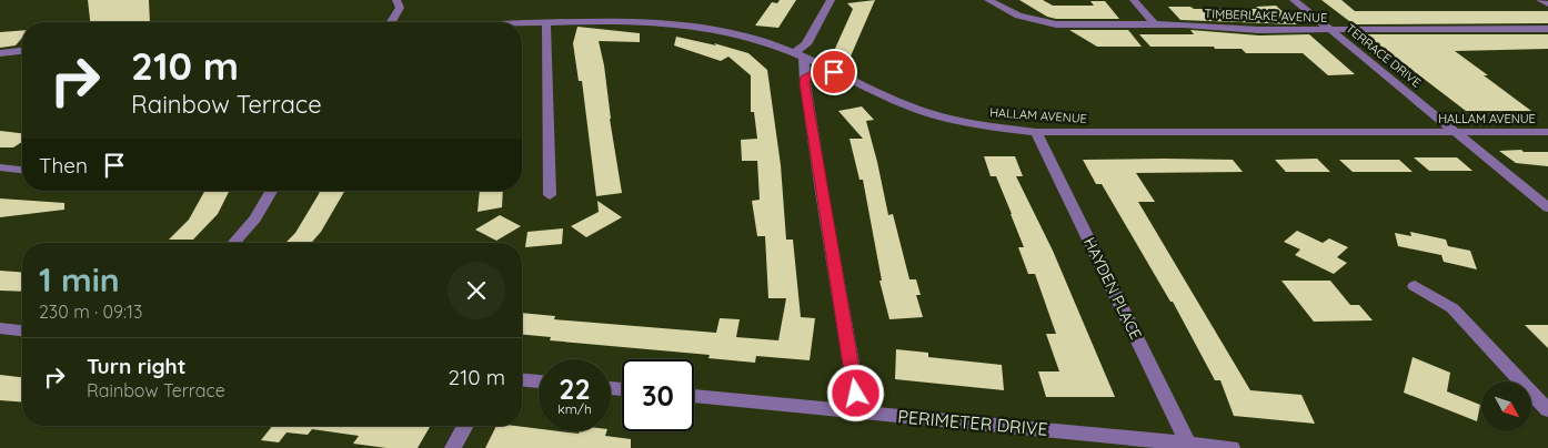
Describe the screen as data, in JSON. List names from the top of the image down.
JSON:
{
  "streets": {
    "street": [
      "TIMBERLAKE AVENUE",
      "TERRACE DRIVE",
      "HALLAM AVENUE",
      "HAYDEN PLACE",
      "PERIMETER DRIVE"
    ]
  },
  "crossings": [
    ["TIMBERLAKE AVENUE", "TERRACE DRIVE"],
    ["TERRACE DRIVE", "HALLAM AVENUE"],
    ["HALLAM AVENUE", "HAYDEN PLACE"],
    ["HAYDEN PLACE", "PERIMETER DRIVE"]
  ],
  "north": "bottom right",
  "page": {
    "turn": ["210 m", "Rainbow Terrace"],
    "then": "Then",
    "heading": ["1 min", "230 m · 09:13"],
    "list": [
      {
        "name": "Turn right",
        "note": "Rainbow Terrace",
        "value": "210 m"
      }
    ],
    "speed": "22 km/h",
    "limit": "30"
  }
}
